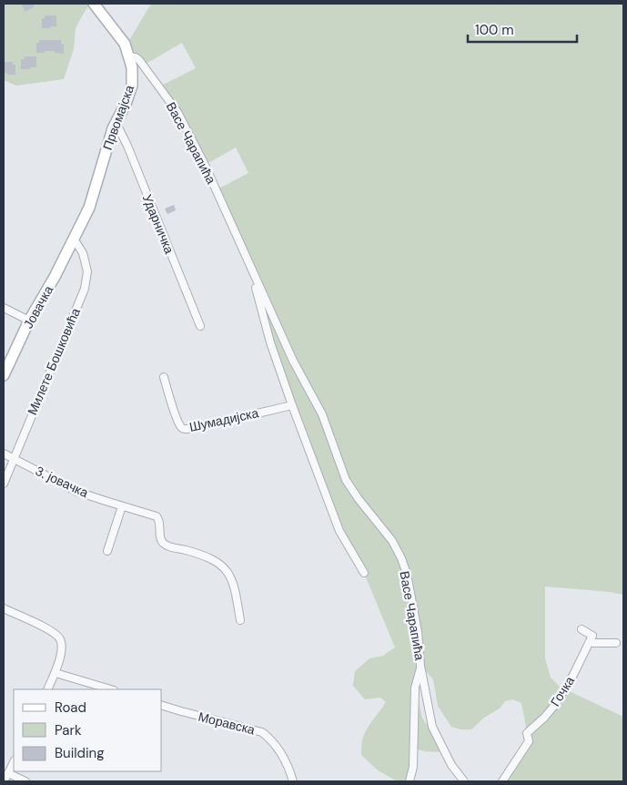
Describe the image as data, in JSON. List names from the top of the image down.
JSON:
{
  "streets": {
    "main road": ["Првомајска", "Јовачка"],
    "street": [
      "Васе Чарапића",
      "Ударничка",
      "Милете Бошковића",
      "Шумадијска",
      "3. јовачка",
      "Гочка",
      "Моравска"
    ]
  },
  "crossings": [
    ["Првомајска", "Васе Чарапића"],
    ["Првомајска", "Ударничка"],
    ["Првомајска", "Јовачка"],
    ["Првомајска", "Милете Бошковића"],
    ["Јовачка", "Милете Бошковића"],
    ["Милете Бошковића", "3. јовачка"]
  ],
  "legend": ["Road", "Park", "Building"],
  "scale_bar": "100 m"
}
